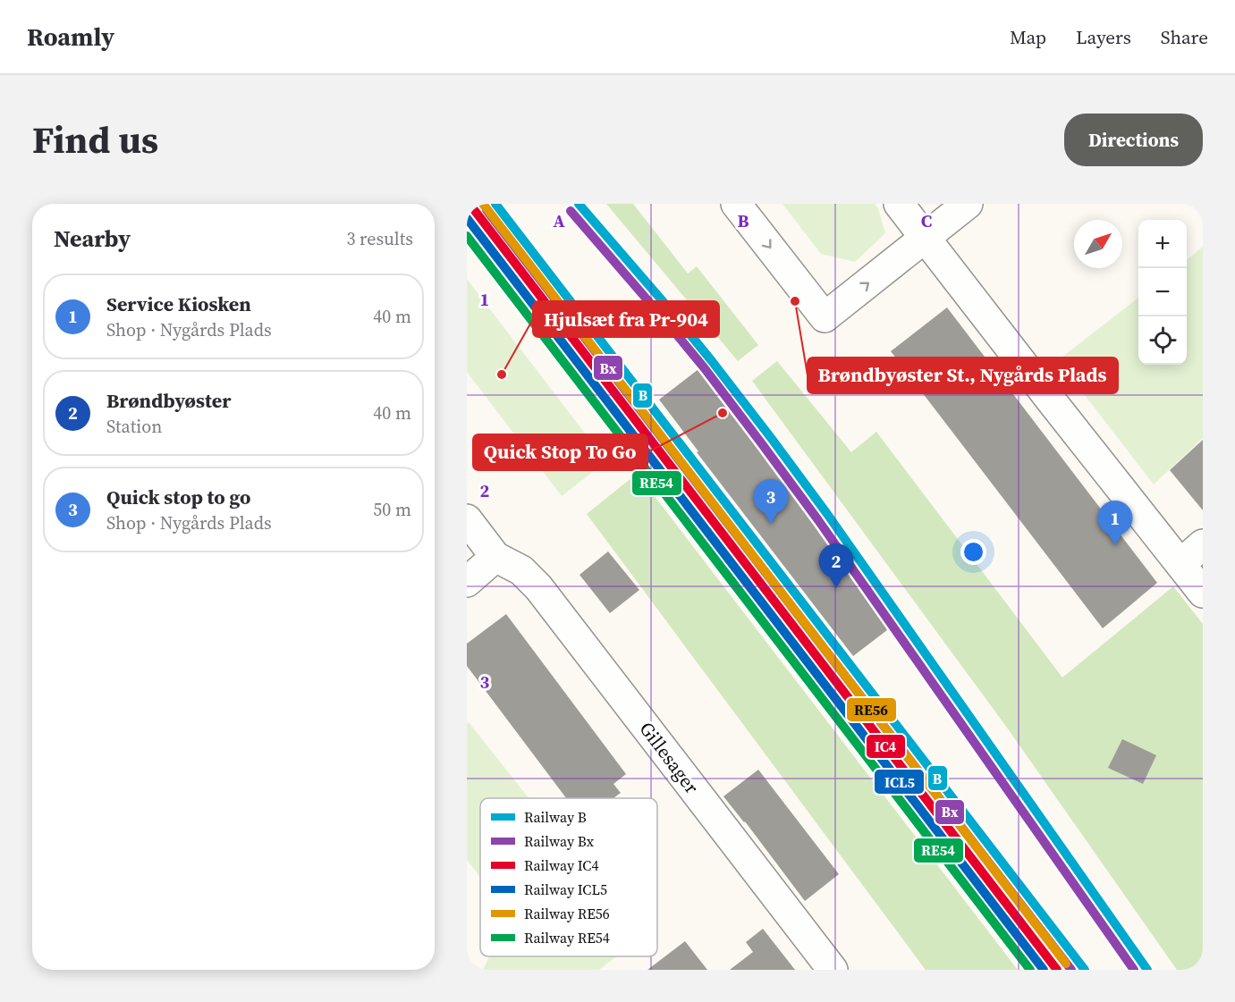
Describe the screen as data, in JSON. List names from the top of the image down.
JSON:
{
  "streets": {
    "street": ["Gillesager"]
  },
  "places": ["Brøndbyøster St., Nygårds Plads", "Hjulsæt fra Pr-904", "Quick Stop To Go"],
  "lines": [
    "rail line B",
    "rail line IC4",
    "rail line RE56",
    "rail line Bx",
    "rail line ICL5",
    "rail line RE54"
  ],
  "legend": [
    "Railway B",
    "Railway Bx",
    "Railway IC4",
    "Railway ICL5",
    "Railway RE56",
    "Railway RE54"
  ],
  "north": "top right",
  "page": {
    "header": "Roamly",
    "nav": ["Map", "Layers", "Share"],
    "title": "Find us",
    "buttons": "Directions",
    "heading": ["Nearby", "3 results"],
    "map_buttons": ["+", "−"],
    "list": [
      {
        "mark": "1",
        "name": "Service Kiosken",
        "note": "Shop · Nygårds Plads",
        "value": "40 m"
      },
      {
        "mark": "2",
        "name": "Brøndbyøster",
        "note": "Station",
        "value": "40 m"
      },
      {
        "mark": "3",
        "name": "Quick stop to go",
        "note": "Shop · Nygårds Plads",
        "value": "50 m"
      }
    ],
    "pins": ["3", "1", "2"]
  },
  "grid": {
    "columns": ["A", "B", "C"],
    "rows": ["1", "2", "3"]
  }
}
